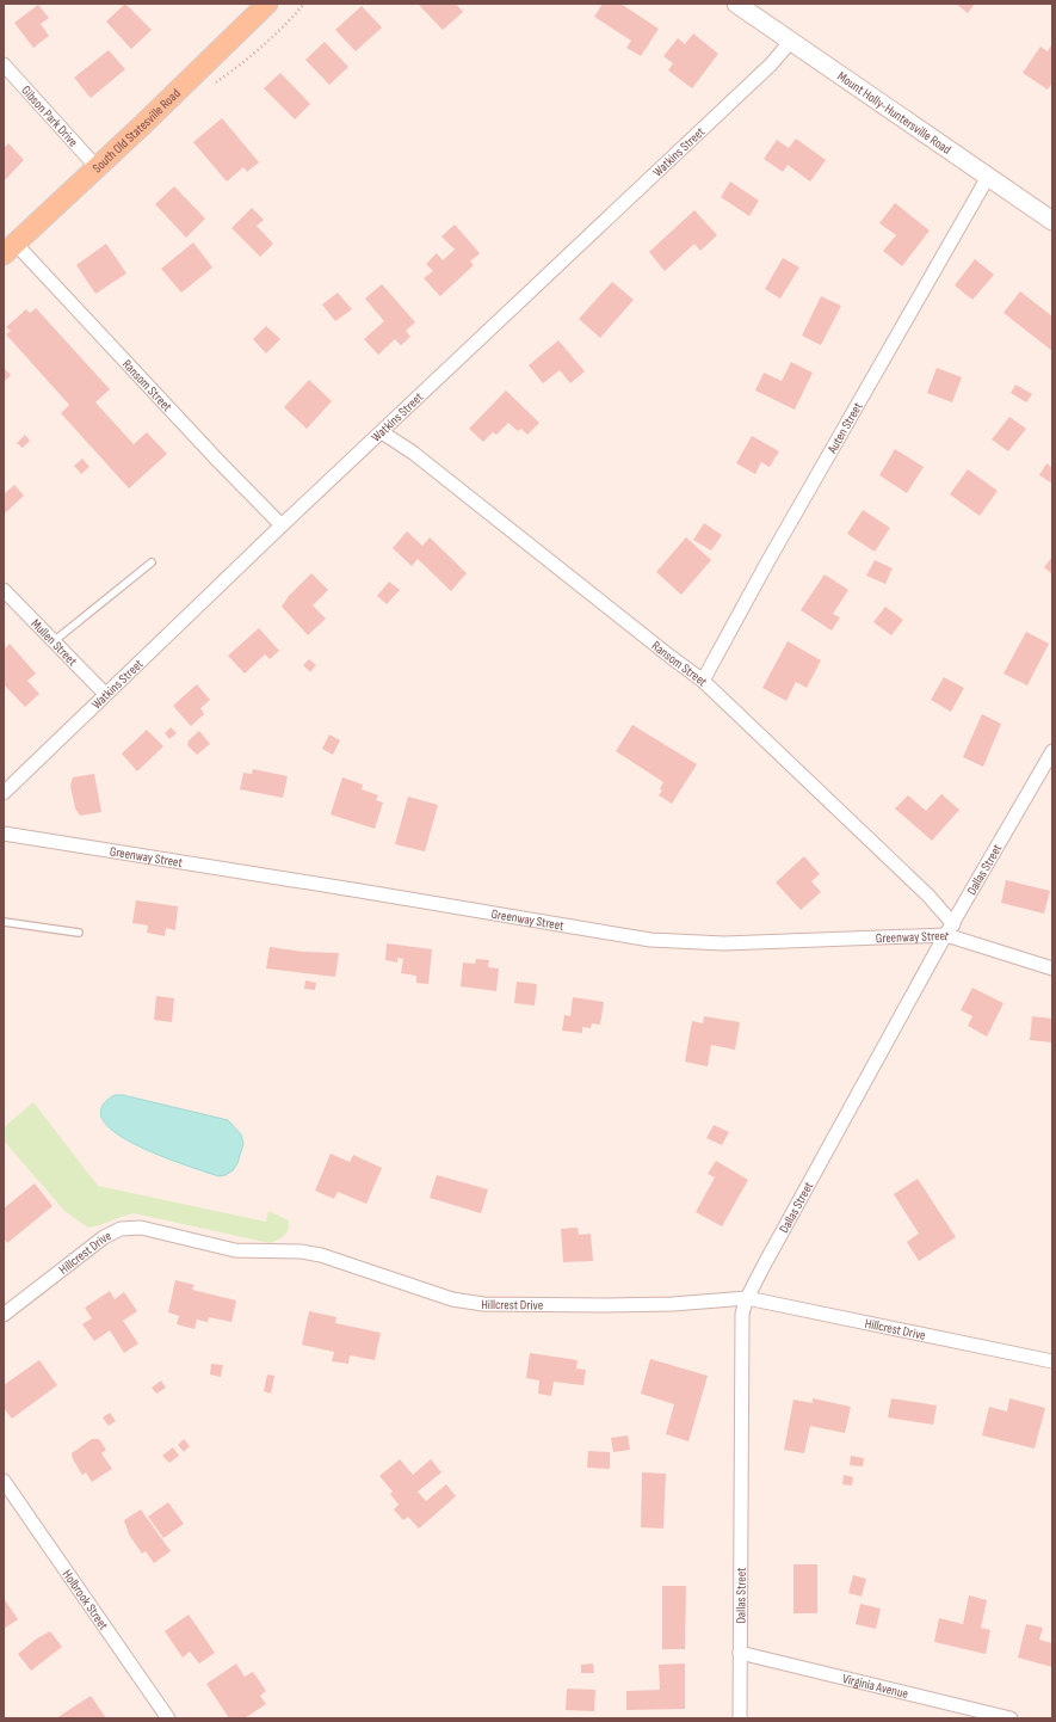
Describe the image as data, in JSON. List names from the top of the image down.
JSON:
{
  "streets": {
    "main road": ["Mount Holly-Huntersville Road", "South Old Statesville Road"],
    "street": [
      "Gibson Park Drive",
      "Watkins Street",
      "Ransom Street",
      "Auten Street",
      "Mullen Street",
      "Greenway Street",
      "Dallas Street",
      "Hillcrest Drive",
      "Holbrook Street",
      "Virginia Avenue"
    ]
  },
  "crossings": [
    ["Mount Holly-Huntersville Road", "Watkins Street"],
    ["Mount Holly-Huntersville Road", "Auten Street"],
    ["Gibson Park Drive", "South Old Statesville Road"],
    ["South Old Statesville Road", "Ransom Street"],
    ["Watkins Street", "Ransom Street"],
    ["Watkins Street", "Mullen Street"],
    ["Ransom Street", "Auten Street"],
    ["Ransom Street", "Greenway Street"],
    ["Ransom Street", "Dallas Street"],
    ["Greenway Street", "Dallas Street"],
    ["Dallas Street", "Hillcrest Drive"],
    ["Dallas Street", "Virginia Avenue"]
  ]
}
